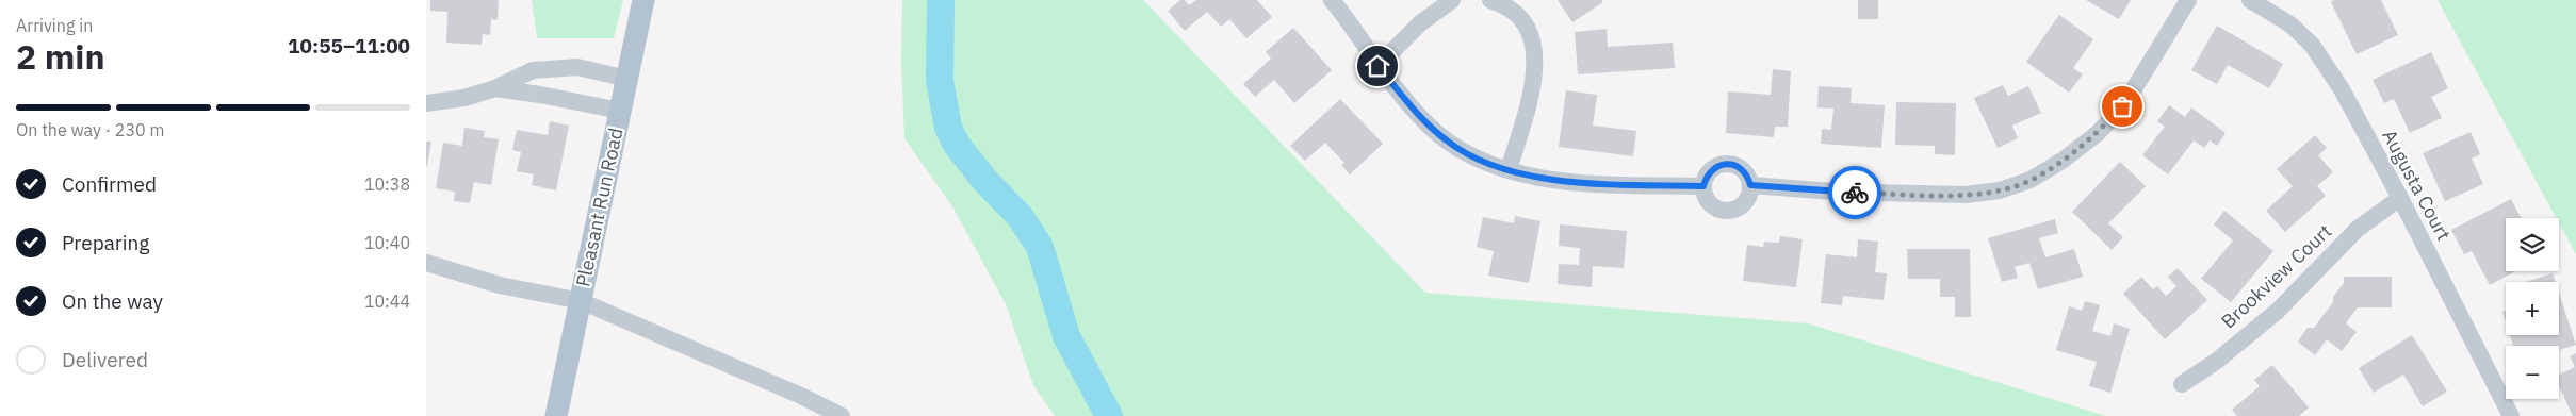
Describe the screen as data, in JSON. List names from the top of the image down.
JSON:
{
  "streets": {
    "main road": ["Pleasant Run Road"],
    "street": ["Augusta Court", "Brookview Court"]
  },
  "crossings": [
    ["Augusta Court", "Brookview Court"]
  ],
  "page": {
    "heading": ["2 min", "Arriving in", "10:55–11:00"],
    "bar": "On the way · 230 m",
    "list": [
      ["Confirmed", "10:38"],
      ["Preparing", "10:40"],
      ["On the way", "10:44"],
      "Delivered"
    ],
    "map_buttons": ["+", "−"]
  }
}
